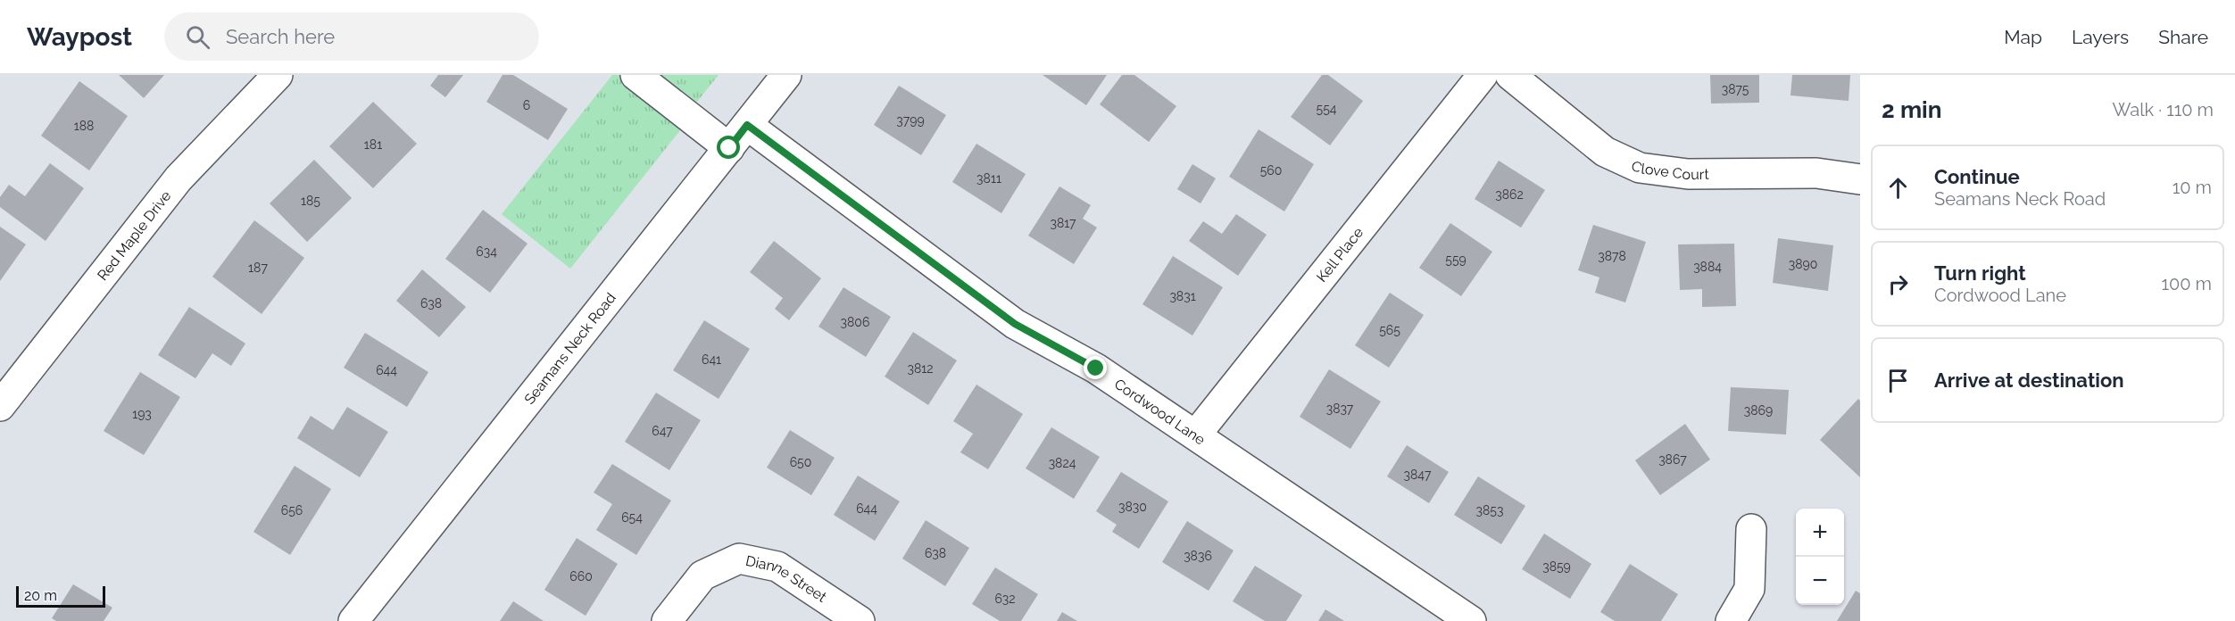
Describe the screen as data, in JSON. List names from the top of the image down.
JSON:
{
  "streets": {
    "street": [
      "Clove Court",
      "Red Maple Drive",
      "Kell Place",
      "Seamans Neck Road",
      "Cordwood Lane",
      "Dianne Street"
    ]
  },
  "crossings": [
    ["Kell Place", "Cordwood Lane"],
    ["Seamans Neck Road", "Cordwood Lane"]
  ],
  "house_numbers": [
    "3875",
    "6",
    "554",
    "3799",
    "188",
    "181",
    "560",
    "3811",
    "3862",
    "185",
    "3817",
    "634",
    "3878",
    "559",
    "3890",
    "3884",
    "187",
    "3831",
    "638",
    "3806",
    "565",
    "641",
    "3812",
    "644",
    "3837",
    "3869",
    "193",
    "647",
    "3867",
    "650",
    "3824",
    "3847",
    "3830",
    "644",
    "656",
    "3853",
    "654",
    "638",
    "3836",
    "3859",
    "660",
    "632"
  ],
  "scale_bar": "20 m",
  "page": {
    "header": "Waypost",
    "search": "Search here",
    "nav": ["Map", "Layers", "Share"],
    "heading": ["2 min", "Walk · 110 m"],
    "list": [
      ["Continue", "Seamans Neck Road", "10 m"],
      ["Turn right", "Cordwood Lane", "100 m"],
      "Arrive at destination"
    ],
    "map_buttons": ["+", "−"],
    "scale": "20 m"
  }
}
